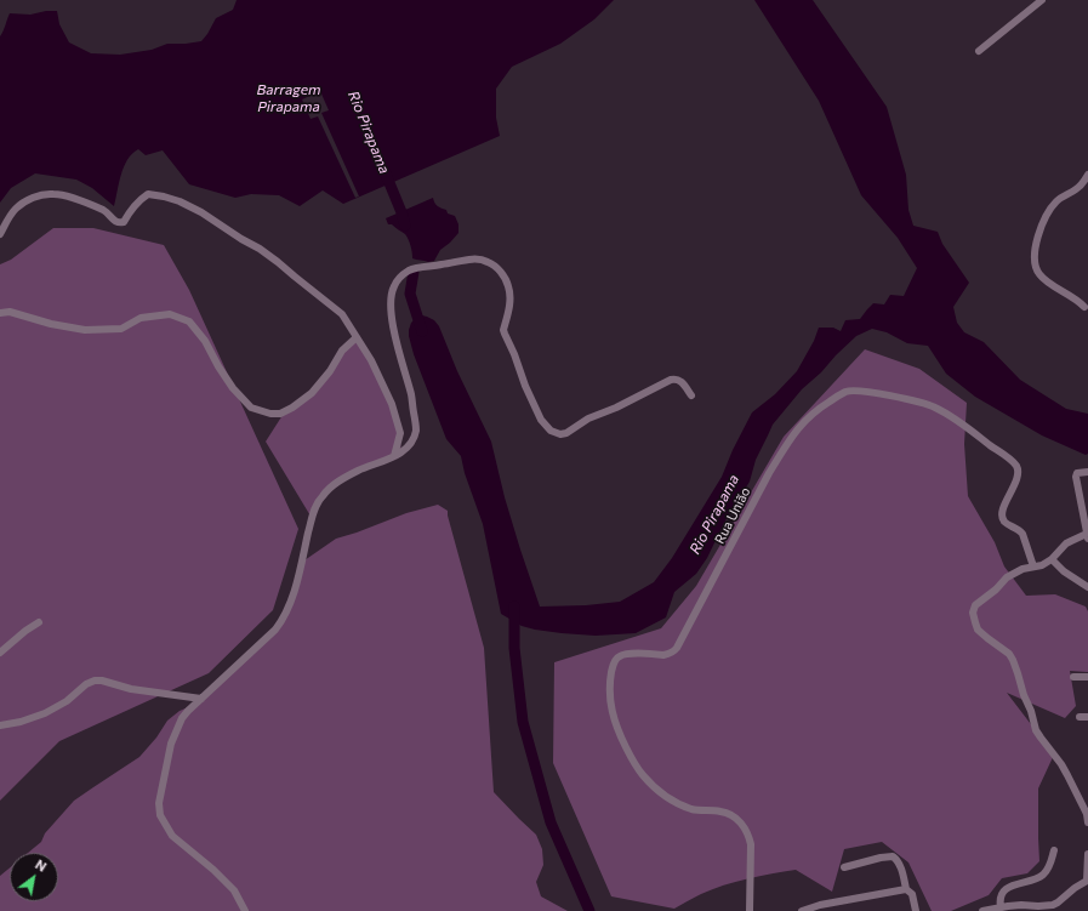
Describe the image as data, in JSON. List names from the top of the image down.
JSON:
{
  "streets": {
    "street": ["Rua União"]
  },
  "water": ["Barragem Pirapama", "Rio Pirapama"],
  "north": "top right"
}
